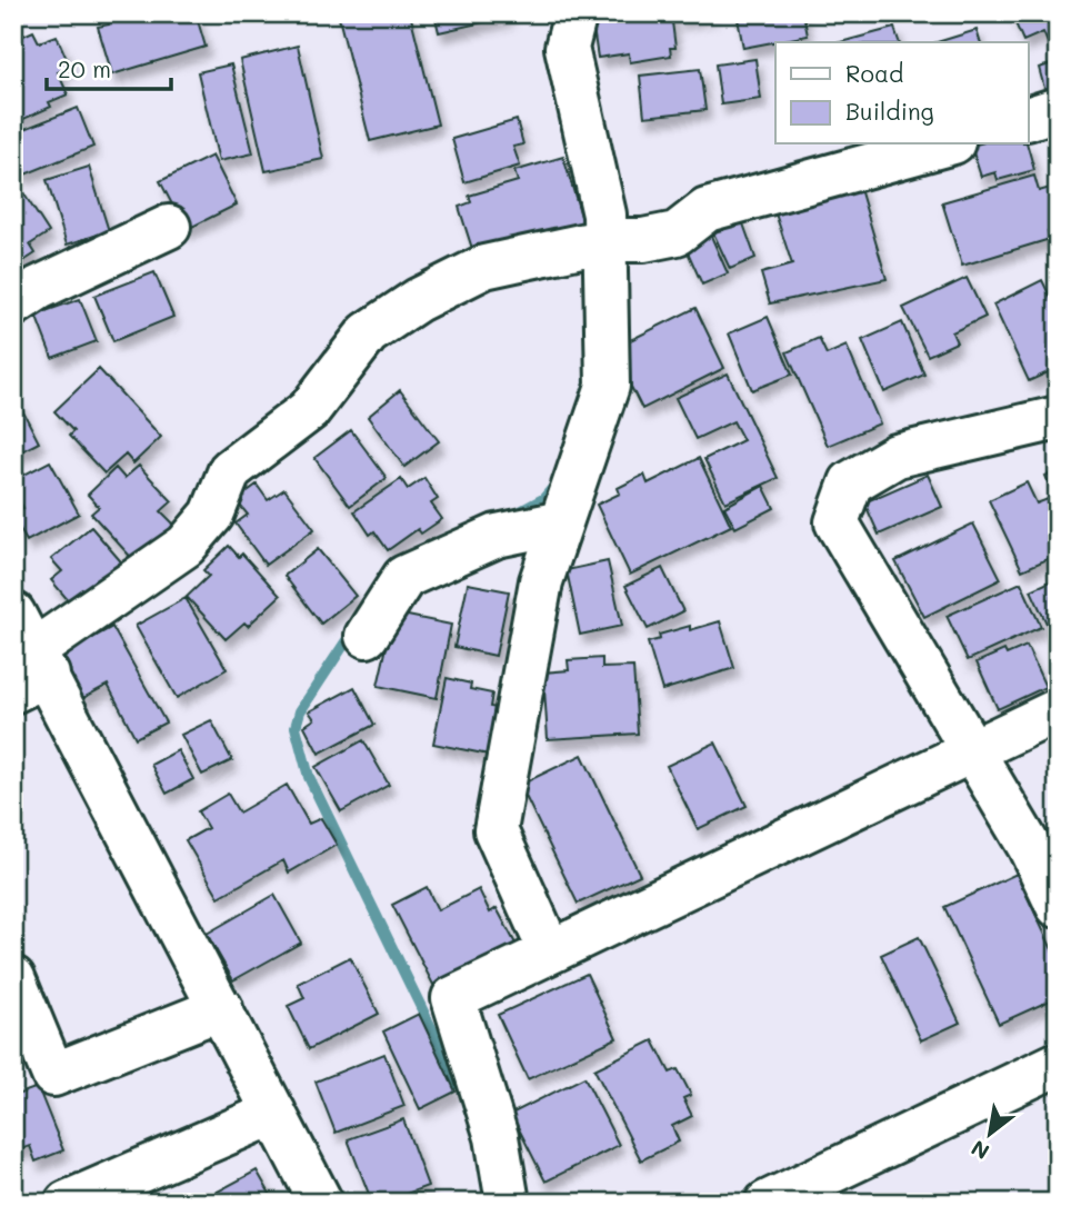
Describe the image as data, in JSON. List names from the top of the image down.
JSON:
{
  "legend": ["Road", "Building"],
  "scale_bar": "20 m",
  "north": "bottom left"
}
